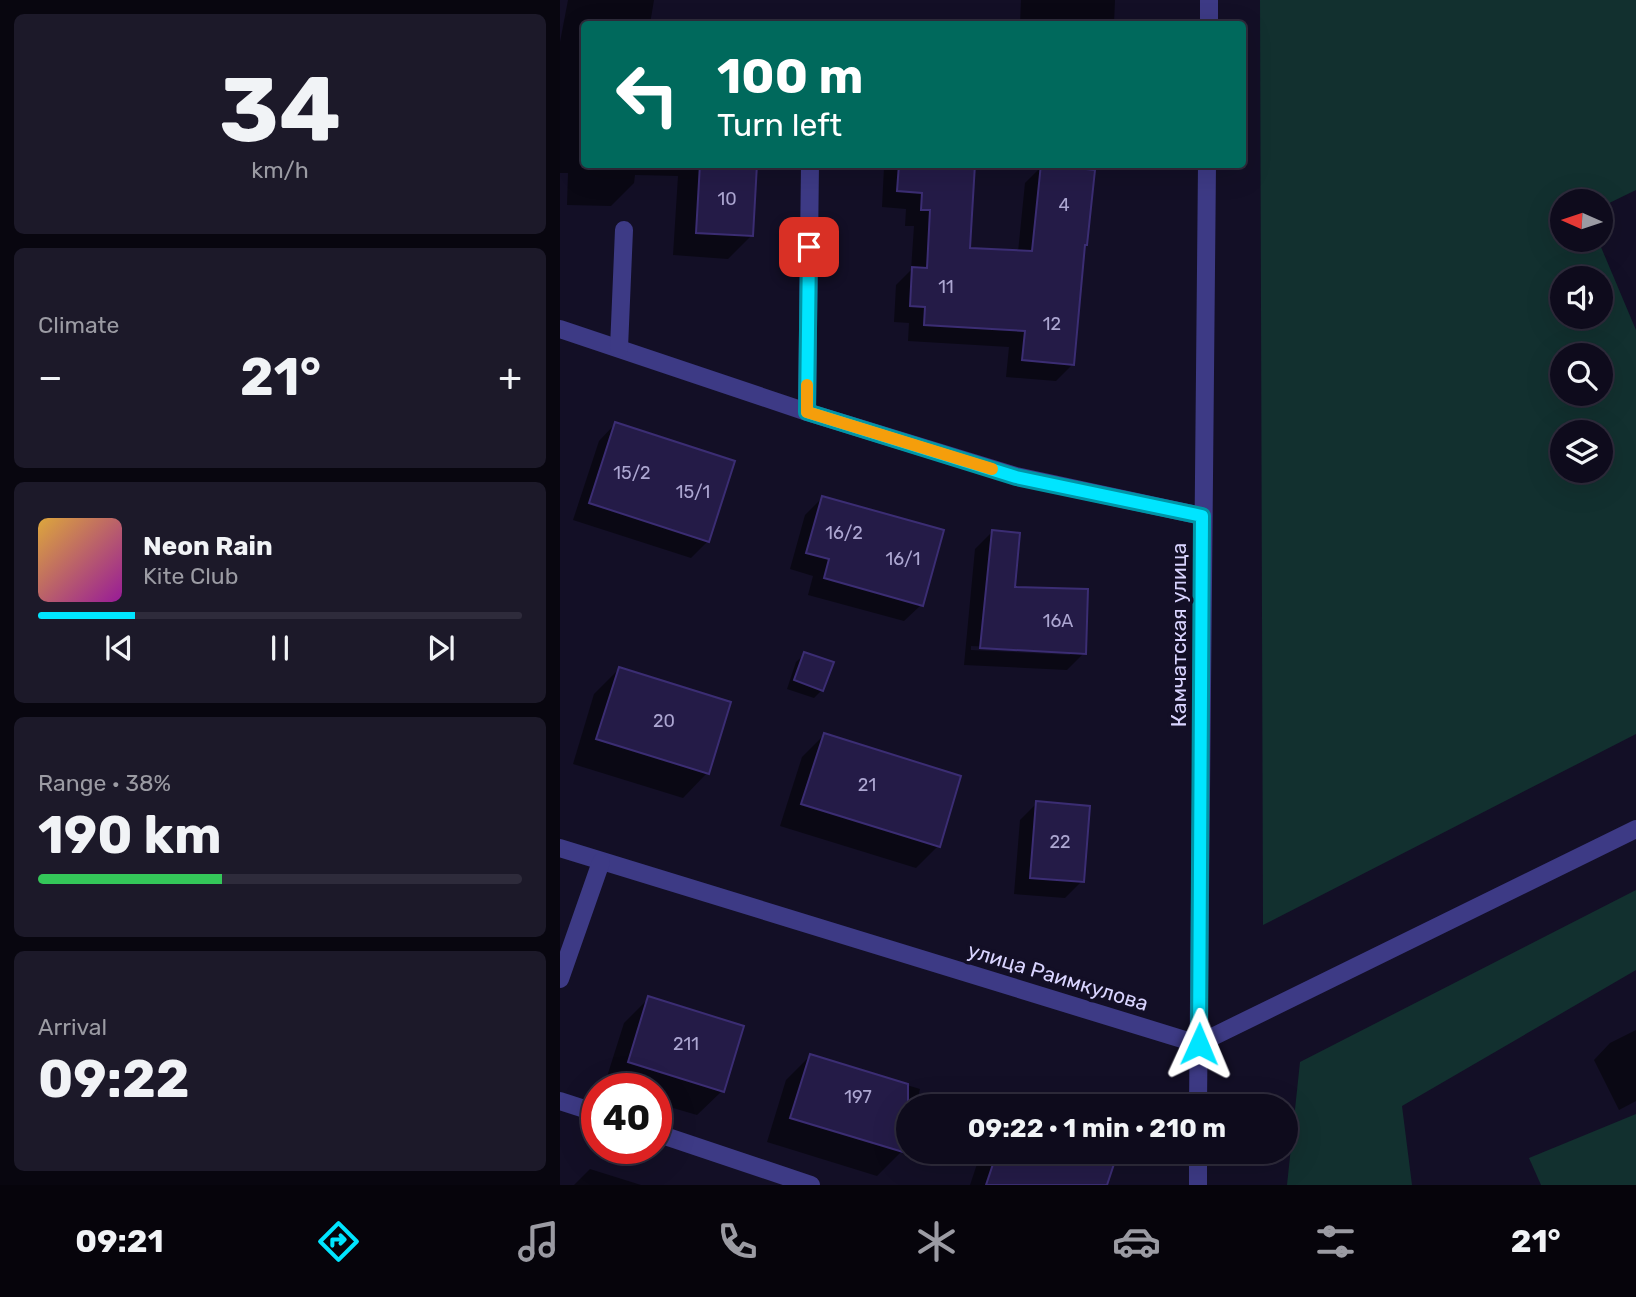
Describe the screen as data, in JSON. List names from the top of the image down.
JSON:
{
  "streets": {
    "street": ["Камчатская улица", "улица Раимкулова"]
  },
  "crossings": [
    ["Камчатская улица", "улица Раимкулова"]
  ],
  "house_numbers": [
    "10",
    "4",
    "11",
    "12",
    "15/2",
    "15/1",
    "16/2",
    "16/1",
    "16А",
    "20",
    "21",
    "22",
    "211",
    "197"
  ],
  "north": "left",
  "page": {
    "tile": [
      ["34", "km/h"],
      "Climate",
      ["Range · 38%", "190 km"],
      ["Arrival", "09:22"]
    ],
    "turn": ["100 m", "Turn left"],
    "heat": ["−", "21°", "+"],
    "song": ["Neon Rain", "Kite Club"],
    "limit": "40",
    "trip": "09:22 · 1 min · 210 m",
    "tabs": ["09:21", "21°"]
  }
}
